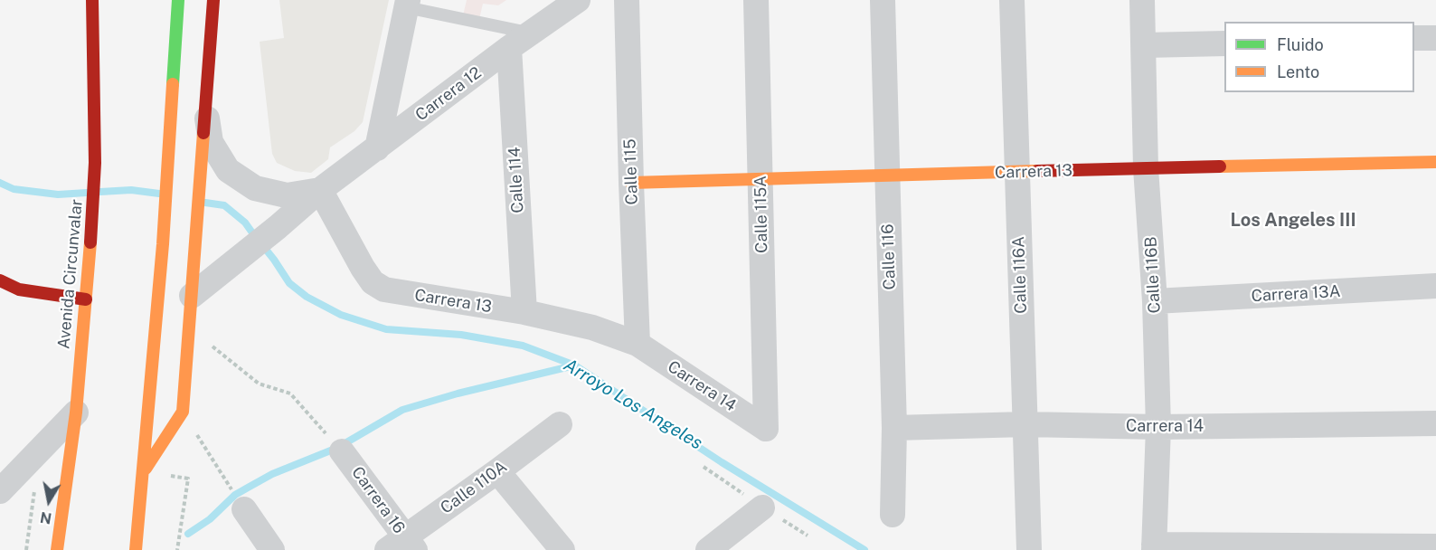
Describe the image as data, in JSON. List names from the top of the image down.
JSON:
{
  "streets": {
    "main road": ["Carrera 13", "Avenida Circunvalar"],
    "street": [
      "Carrera 12",
      "Calle 115",
      "Calle 114",
      "Calle 115A",
      "Calle 116",
      "Calle 116A",
      "Calle 116B",
      "Carrera 13A",
      "Carrera 14",
      "Calle 110A",
      "Carrera 16"
    ]
  },
  "crossings": [
    ["Carrera 12", "Carrera 13"],
    ["Carrera 12", "Calle 114"],
    ["Calle 115", "Carrera 13"],
    ["Calle 115", "Carrera 14"],
    ["Carrera 13", "Calle 114"],
    ["Carrera 13", "Calle 115A"],
    ["Carrera 13", "Calle 116"],
    ["Carrera 13", "Calle 116A"],
    ["Carrera 13", "Calle 116B"],
    ["Carrera 13", "Carrera 14"],
    ["Calle 115A", "Carrera 14"],
    ["Calle 116", "Carrera 14"],
    ["Calle 116A", "Carrera 14"],
    ["Calle 116B", "Carrera 13A"],
    ["Calle 116B", "Carrera 14"],
    ["Calle 110A", "Carrera 16"]
  ],
  "districts": ["Los Angeles III"],
  "water": ["Arroyo Los Angeles"],
  "legend": ["Fluido", "Lento"],
  "north": "bottom"
}
